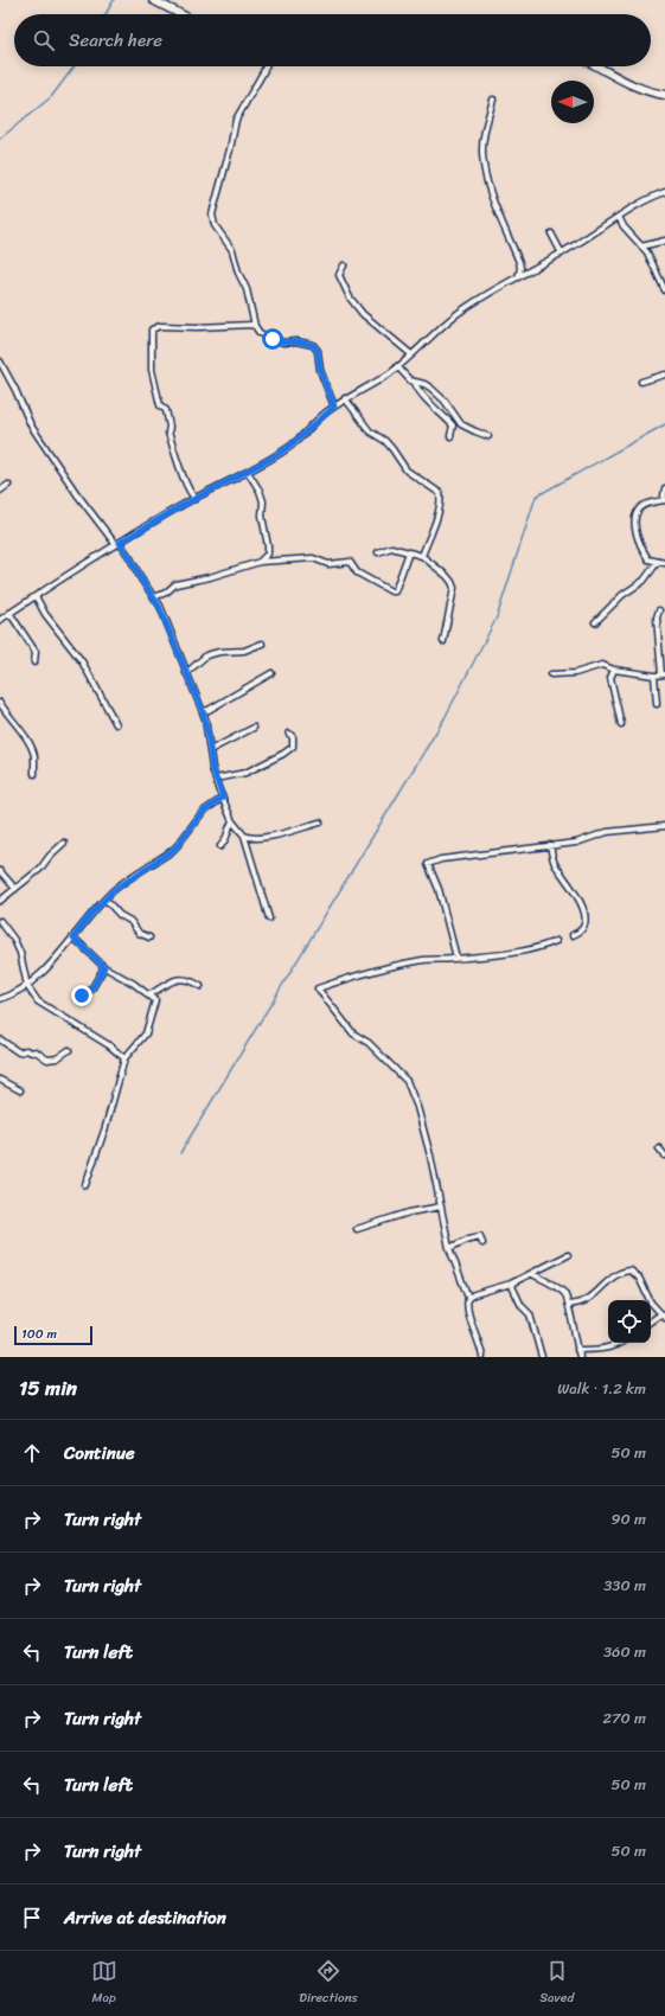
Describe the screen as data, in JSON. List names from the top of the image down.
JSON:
{
  "scale_bar": "100 m",
  "north": "left",
  "page": {
    "search": "Search here",
    "scale": "100 m",
    "heading": ["15 min", "Walk · 1.2 km"],
    "list": [
      ["Continue", "50 m"],
      ["Turn right", "90 m"],
      ["Turn right", "330 m"],
      ["Turn left", "360 m"],
      ["Turn right", "270 m"],
      ["Turn left", "50 m"],
      ["Turn right", "50 m"],
      "Arrive at destination"
    ],
    "nav": ["Map", "Directions", "Saved"]
  }
}
